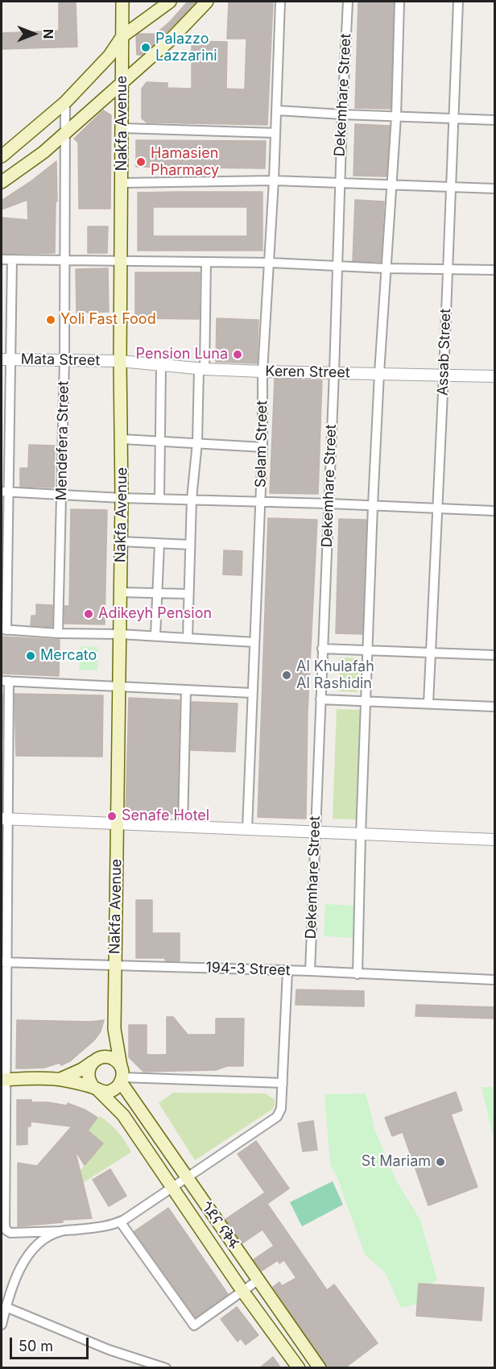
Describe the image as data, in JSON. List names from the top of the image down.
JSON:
{
  "streets": {
    "main road": ["Nakfa Avenue", "ጎደና ናቅፋ"],
    "street": [
      "Dekemhare Street",
      "Assab Street",
      "Mata Street",
      "Keren Street",
      "Mendefera Street",
      "Selam Street",
      "194-3 Street"
    ]
  },
  "crossings": [
    ["Dekemhare Street", "Keren Street"],
    ["Dekemhare Street", "194-3 Street"],
    ["Nakfa Avenue", "Mata Street"],
    ["Nakfa Avenue", "Keren Street"],
    ["Nakfa Avenue", "194-3 Street"],
    ["Nakfa Avenue", "ጎደና ናቅፋ"],
    ["Assab Street", "Keren Street"],
    ["Mata Street", "Keren Street"],
    ["Mata Street", "Mendefera Street"],
    ["Keren Street", "Selam Street"]
  ],
  "places": [
    "Palazzo Lazzarini",
    "Hamasien Pharmacy",
    "Yoli Fast Food",
    "Pension Luna",
    "Adikeyh Pension",
    "Mercato",
    "Al Khulafah Al Rashidin",
    "Senafe Hotel",
    "St Mariam"
  ],
  "scale_bar": "50 m",
  "north": "right"
}
